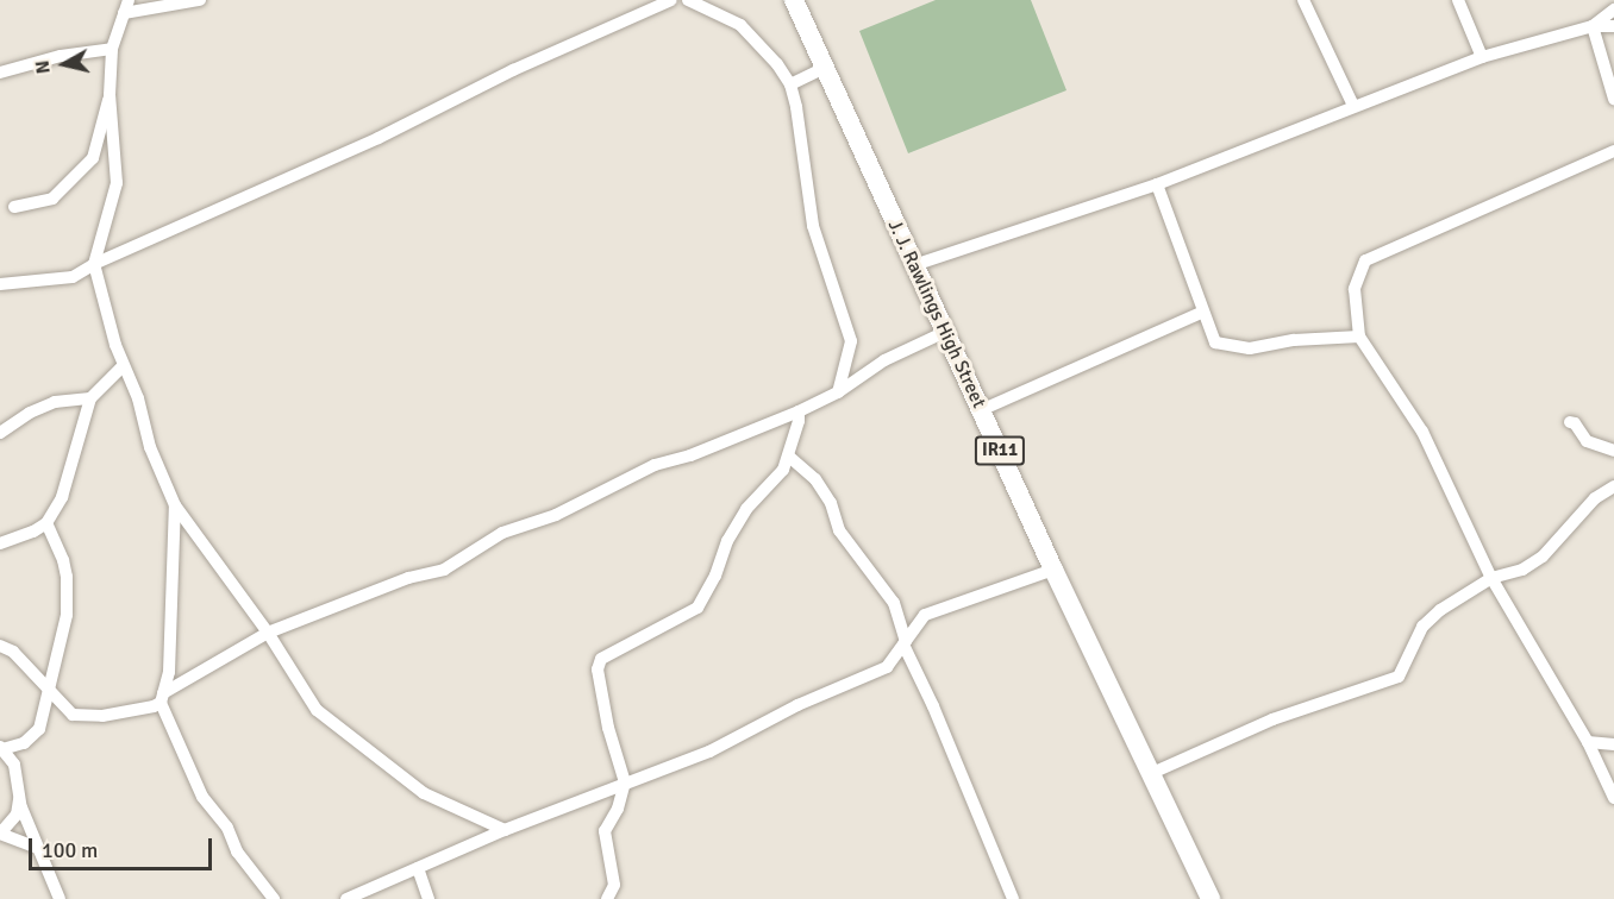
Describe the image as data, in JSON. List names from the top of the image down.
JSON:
{
  "streets": {
    "main road": ["J. J. Rawlings High Street", "IR11"]
  },
  "scale_bar": "100 m",
  "north": "left"
}
